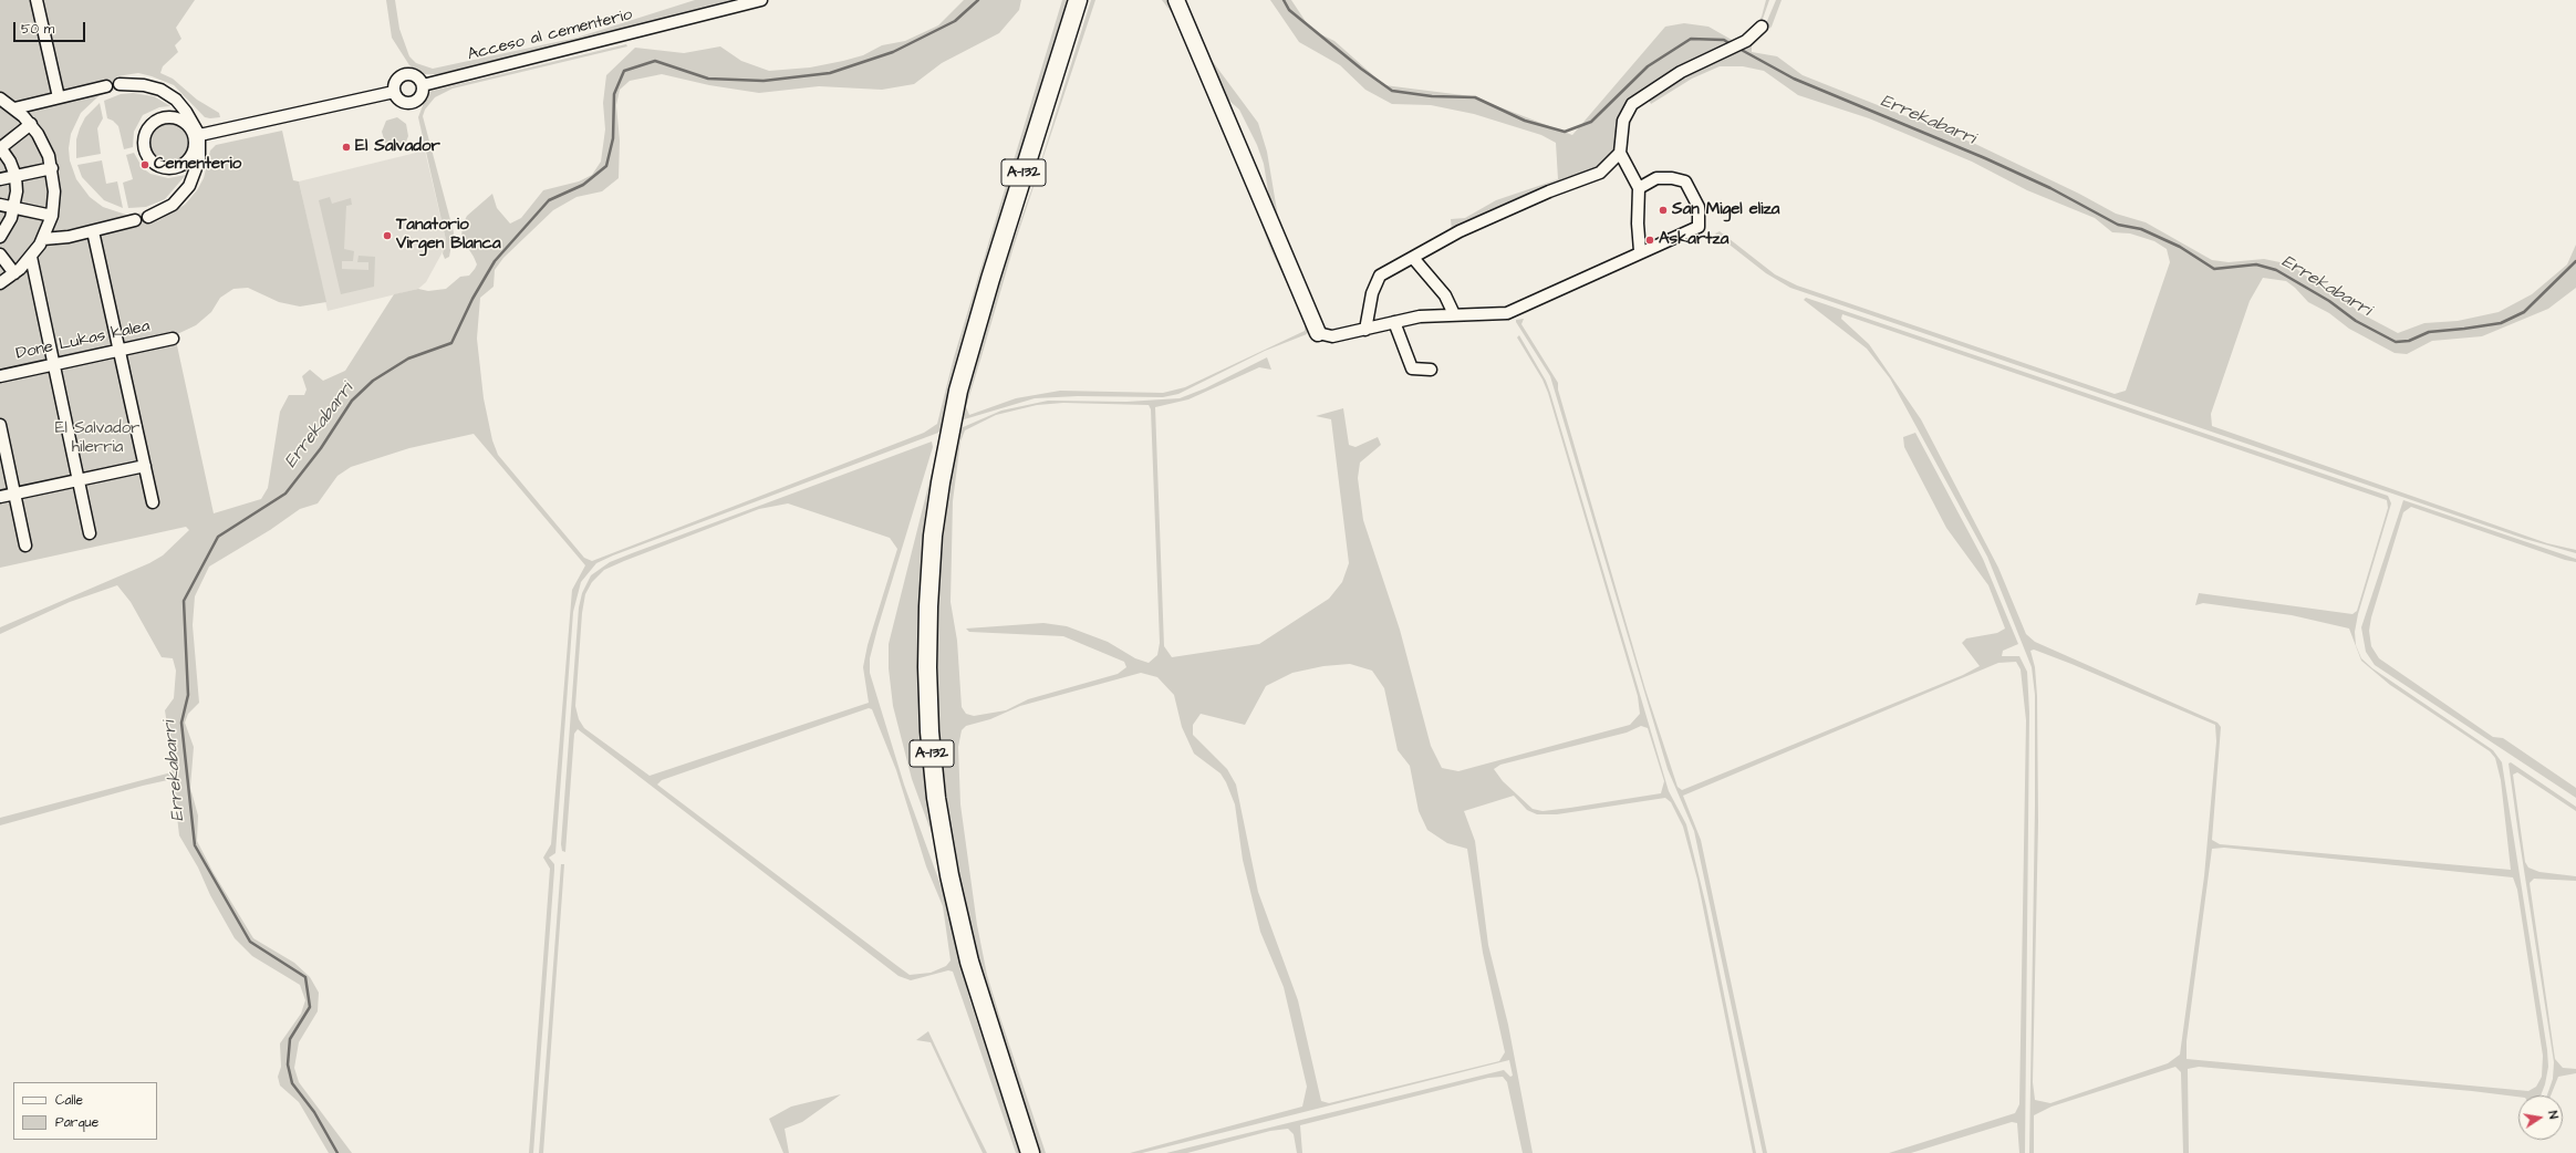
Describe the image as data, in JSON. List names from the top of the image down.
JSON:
{
  "streets": {
    "main road": ["A-132"],
    "street": ["Acceso al cementerio", "Done Lukas kalea"]
  },
  "water": ["Errekabarri"],
  "parks": ["El Salvador hilerria"],
  "places": [
    "El Salvador",
    "Cementerio",
    "San Migel eliza",
    "Tanatorio Virgen Blanca",
    "Askartza"
  ],
  "legend": ["Calle", "Parque"],
  "scale_bar": "50 m",
  "north": "right"
}
